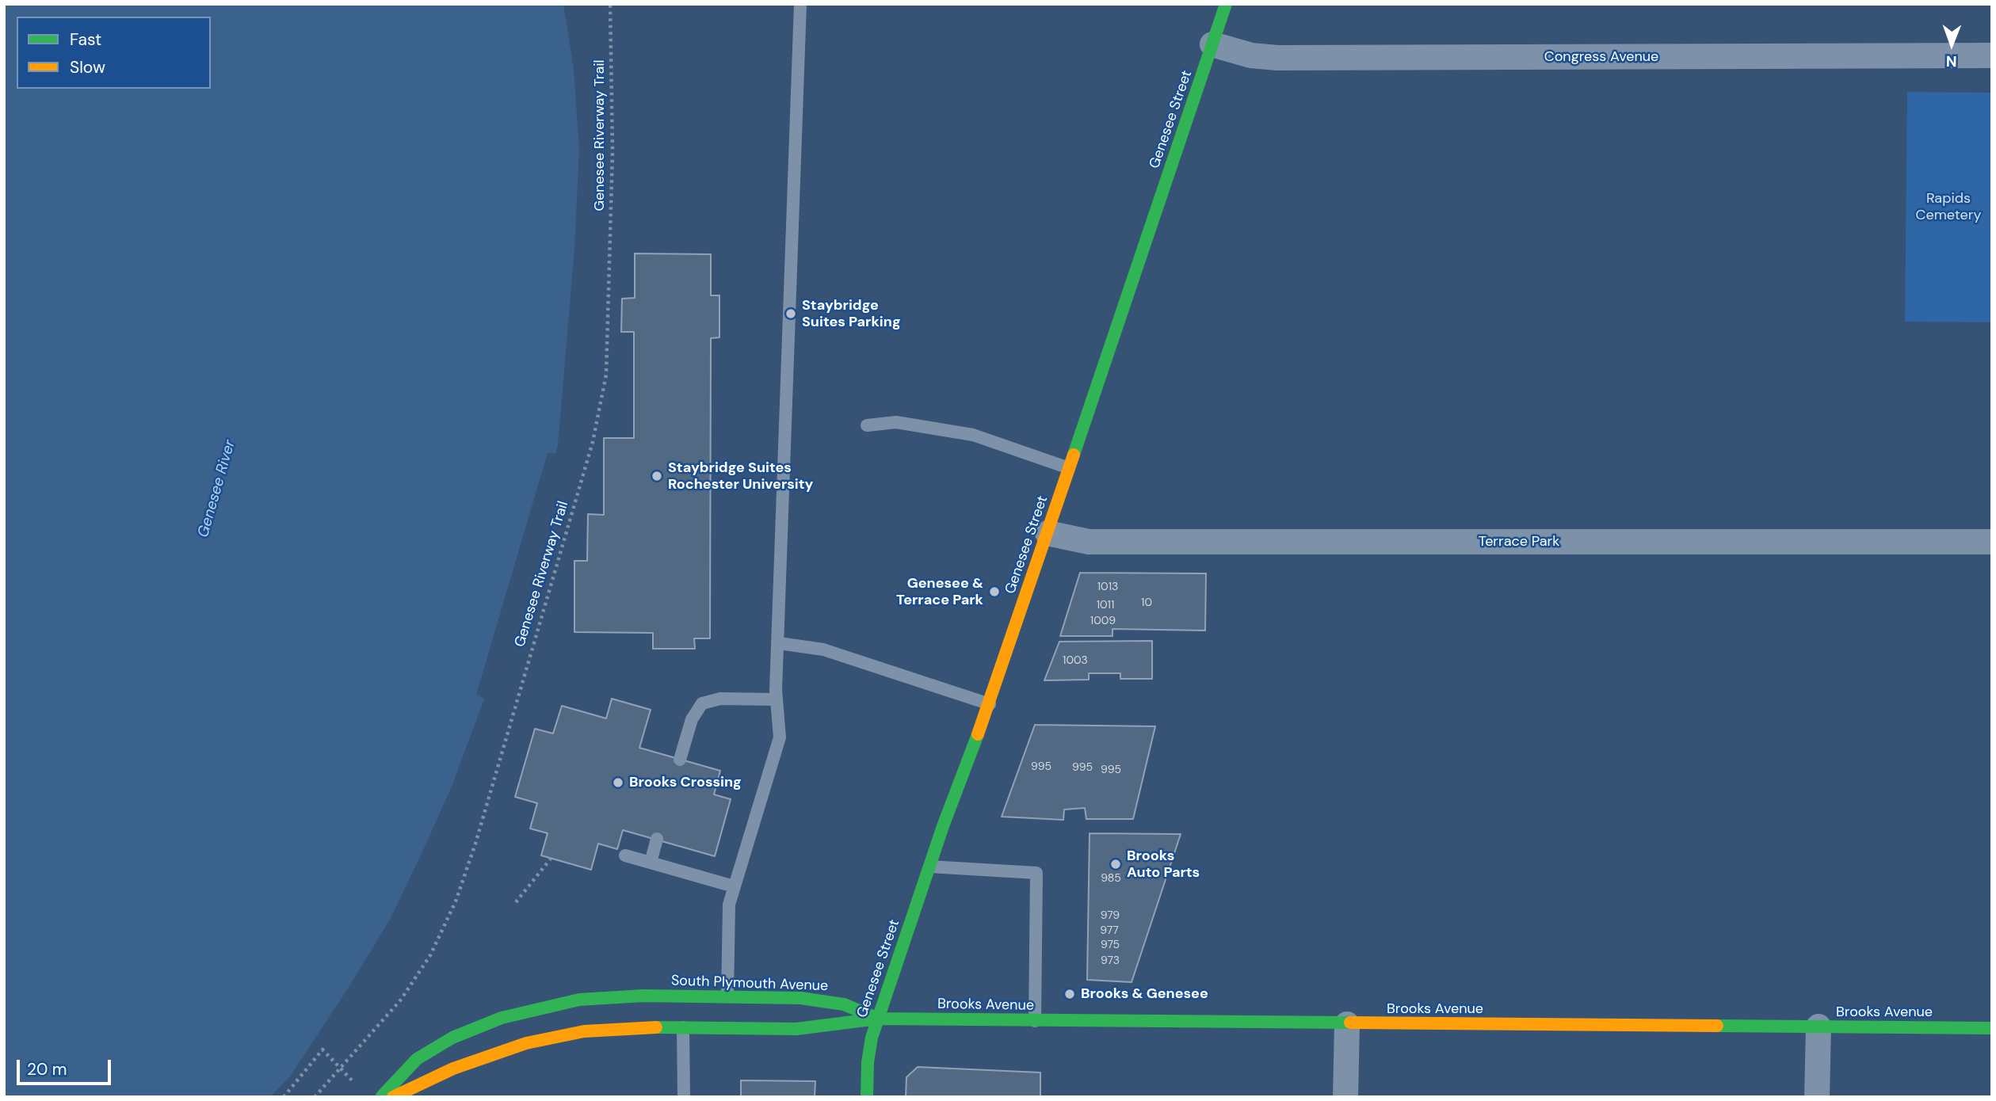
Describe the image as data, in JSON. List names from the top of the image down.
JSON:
{
  "streets": {
    "main road": ["Genesee Street", "South Plymouth Avenue", "Brooks Avenue"],
    "street": ["Congress Avenue", "Terrace Park"],
    "path": ["Genesee Riverway Trail"]
  },
  "crossings": [
    ["Congress Avenue", "Genesee Street"],
    ["Genesee Street", "Terrace Park"],
    ["Genesee Street", "South Plymouth Avenue"],
    ["Genesee Street", "Brooks Avenue"],
    ["South Plymouth Avenue", "Brooks Avenue"]
  ],
  "water": ["Genesee River"],
  "parks": ["Rapids Cemetery"],
  "places": [
    "Staybridge Suites Parking",
    "Staybridge Suites Rochester University",
    "Genesee & Terrace Park",
    "Brooks Crossing",
    "Brooks Auto Parts",
    "Brooks & Genesee"
  ],
  "house_numbers": [
    "1013",
    "10",
    "1011",
    "1009",
    "1003",
    "995",
    "995",
    "995",
    "985",
    "979",
    "977",
    "975",
    "973"
  ],
  "legend": ["Fast", "Slow"],
  "scale_bar": "20 m",
  "north": "bottom"
}
